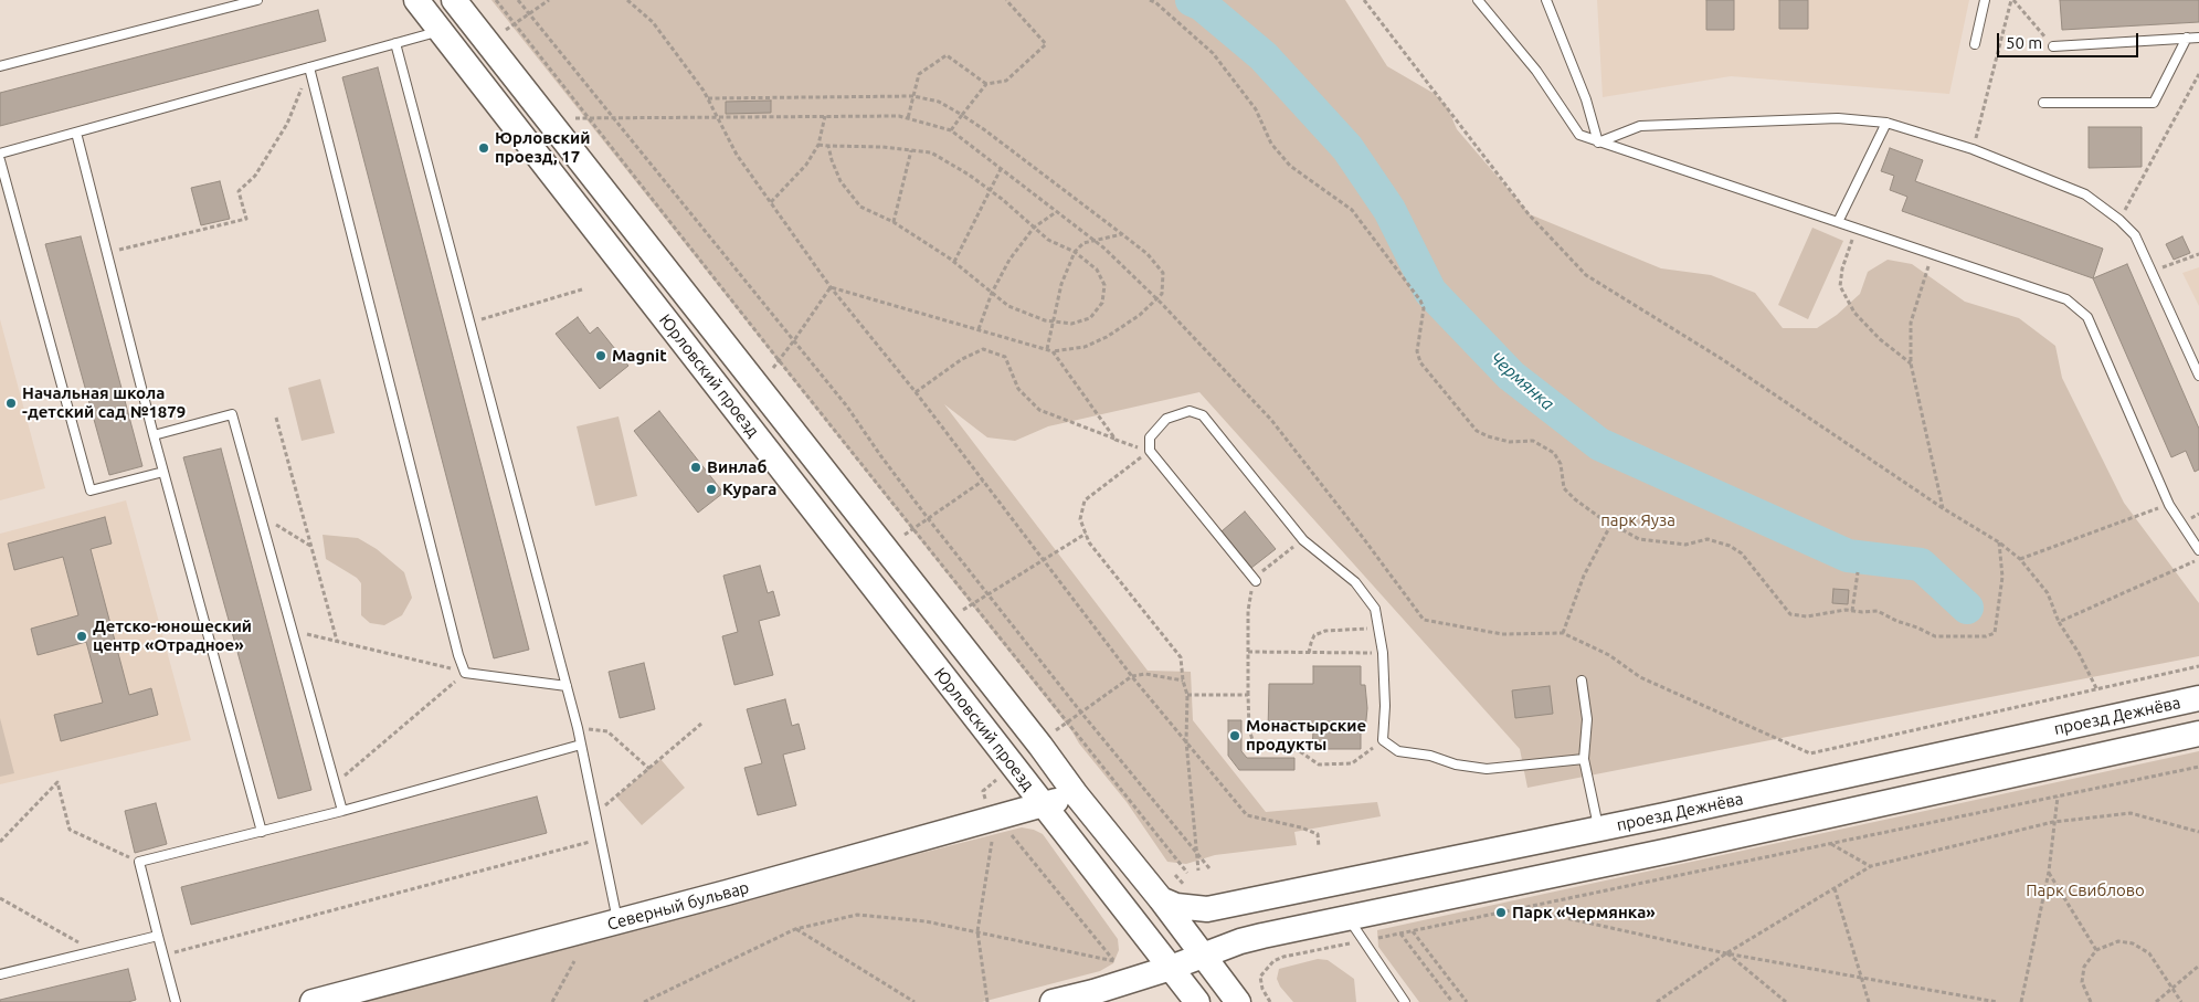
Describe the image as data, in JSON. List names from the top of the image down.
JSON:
{
  "streets": {
    "main road": ["Юрловский проезд", "проезд Дежнёва", "Северный бульвар"]
  },
  "crossings": [
    ["Юрловский проезд", "проезд Дежнёва"],
    ["Юрловский проезд", "Северный бульвар"]
  ],
  "water": ["Чермянка"],
  "parks": ["парк Яуза", "Парк Свиблово"],
  "places": [
    "Юрловский проезд, 17",
    "Magnit",
    "Начальная школа -детский сад №1879",
    "Винлаб",
    "Курага",
    "Детско-юношеский центр «Отрадное»",
    "Монастырские продукты",
    "Парк «Чермянка»"
  ],
  "scale_bar": "50 m"
}
